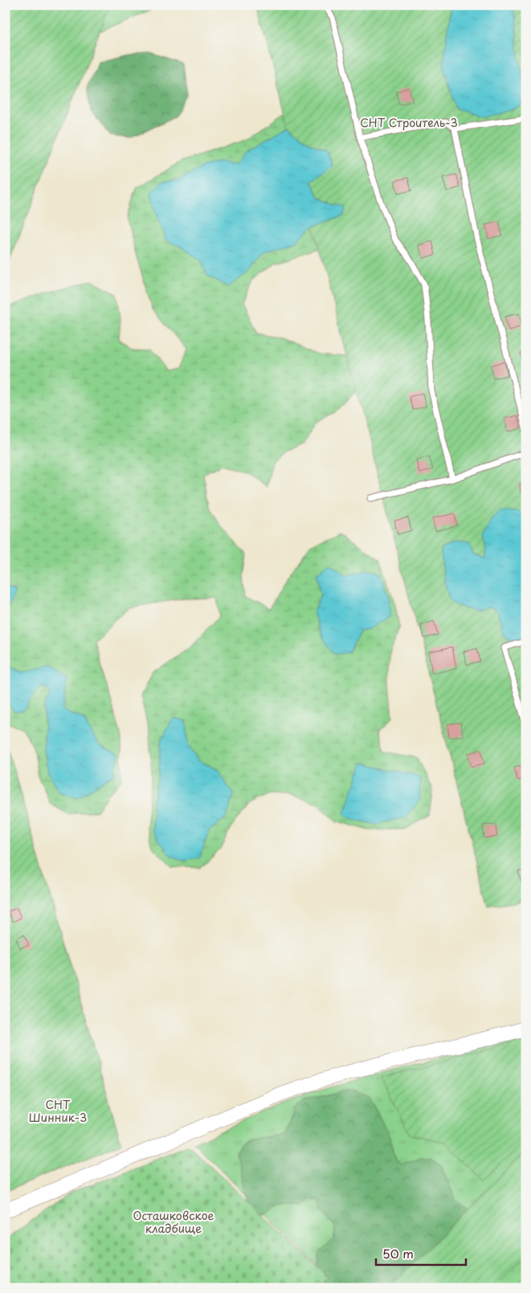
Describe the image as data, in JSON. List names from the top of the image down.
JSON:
{
  "parks": ["СНТ Строитель-3", "СНТ Шинник-3", "Осташковское кладбище"],
  "scale_bar": "50 m"
}
